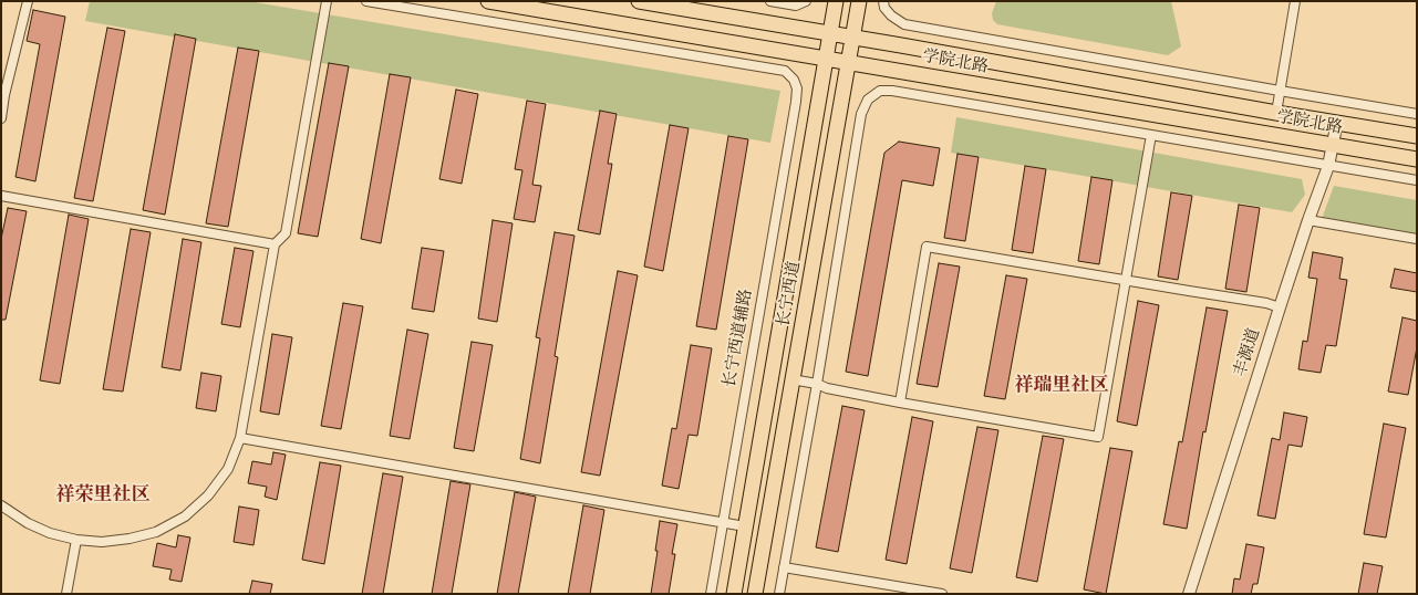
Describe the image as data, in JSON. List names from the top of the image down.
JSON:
{
  "streets": {
    "main road": ["学院北路", "长宁西道"],
    "street": ["长宁西道辅路", "丰源道"]
  },
  "crossings": [
    ["学院北路", "长宁西道"],
    ["学院北路", "丰源道"]
  ],
  "districts": ["祥瑞里社区", "祥荣里社区"]
}
